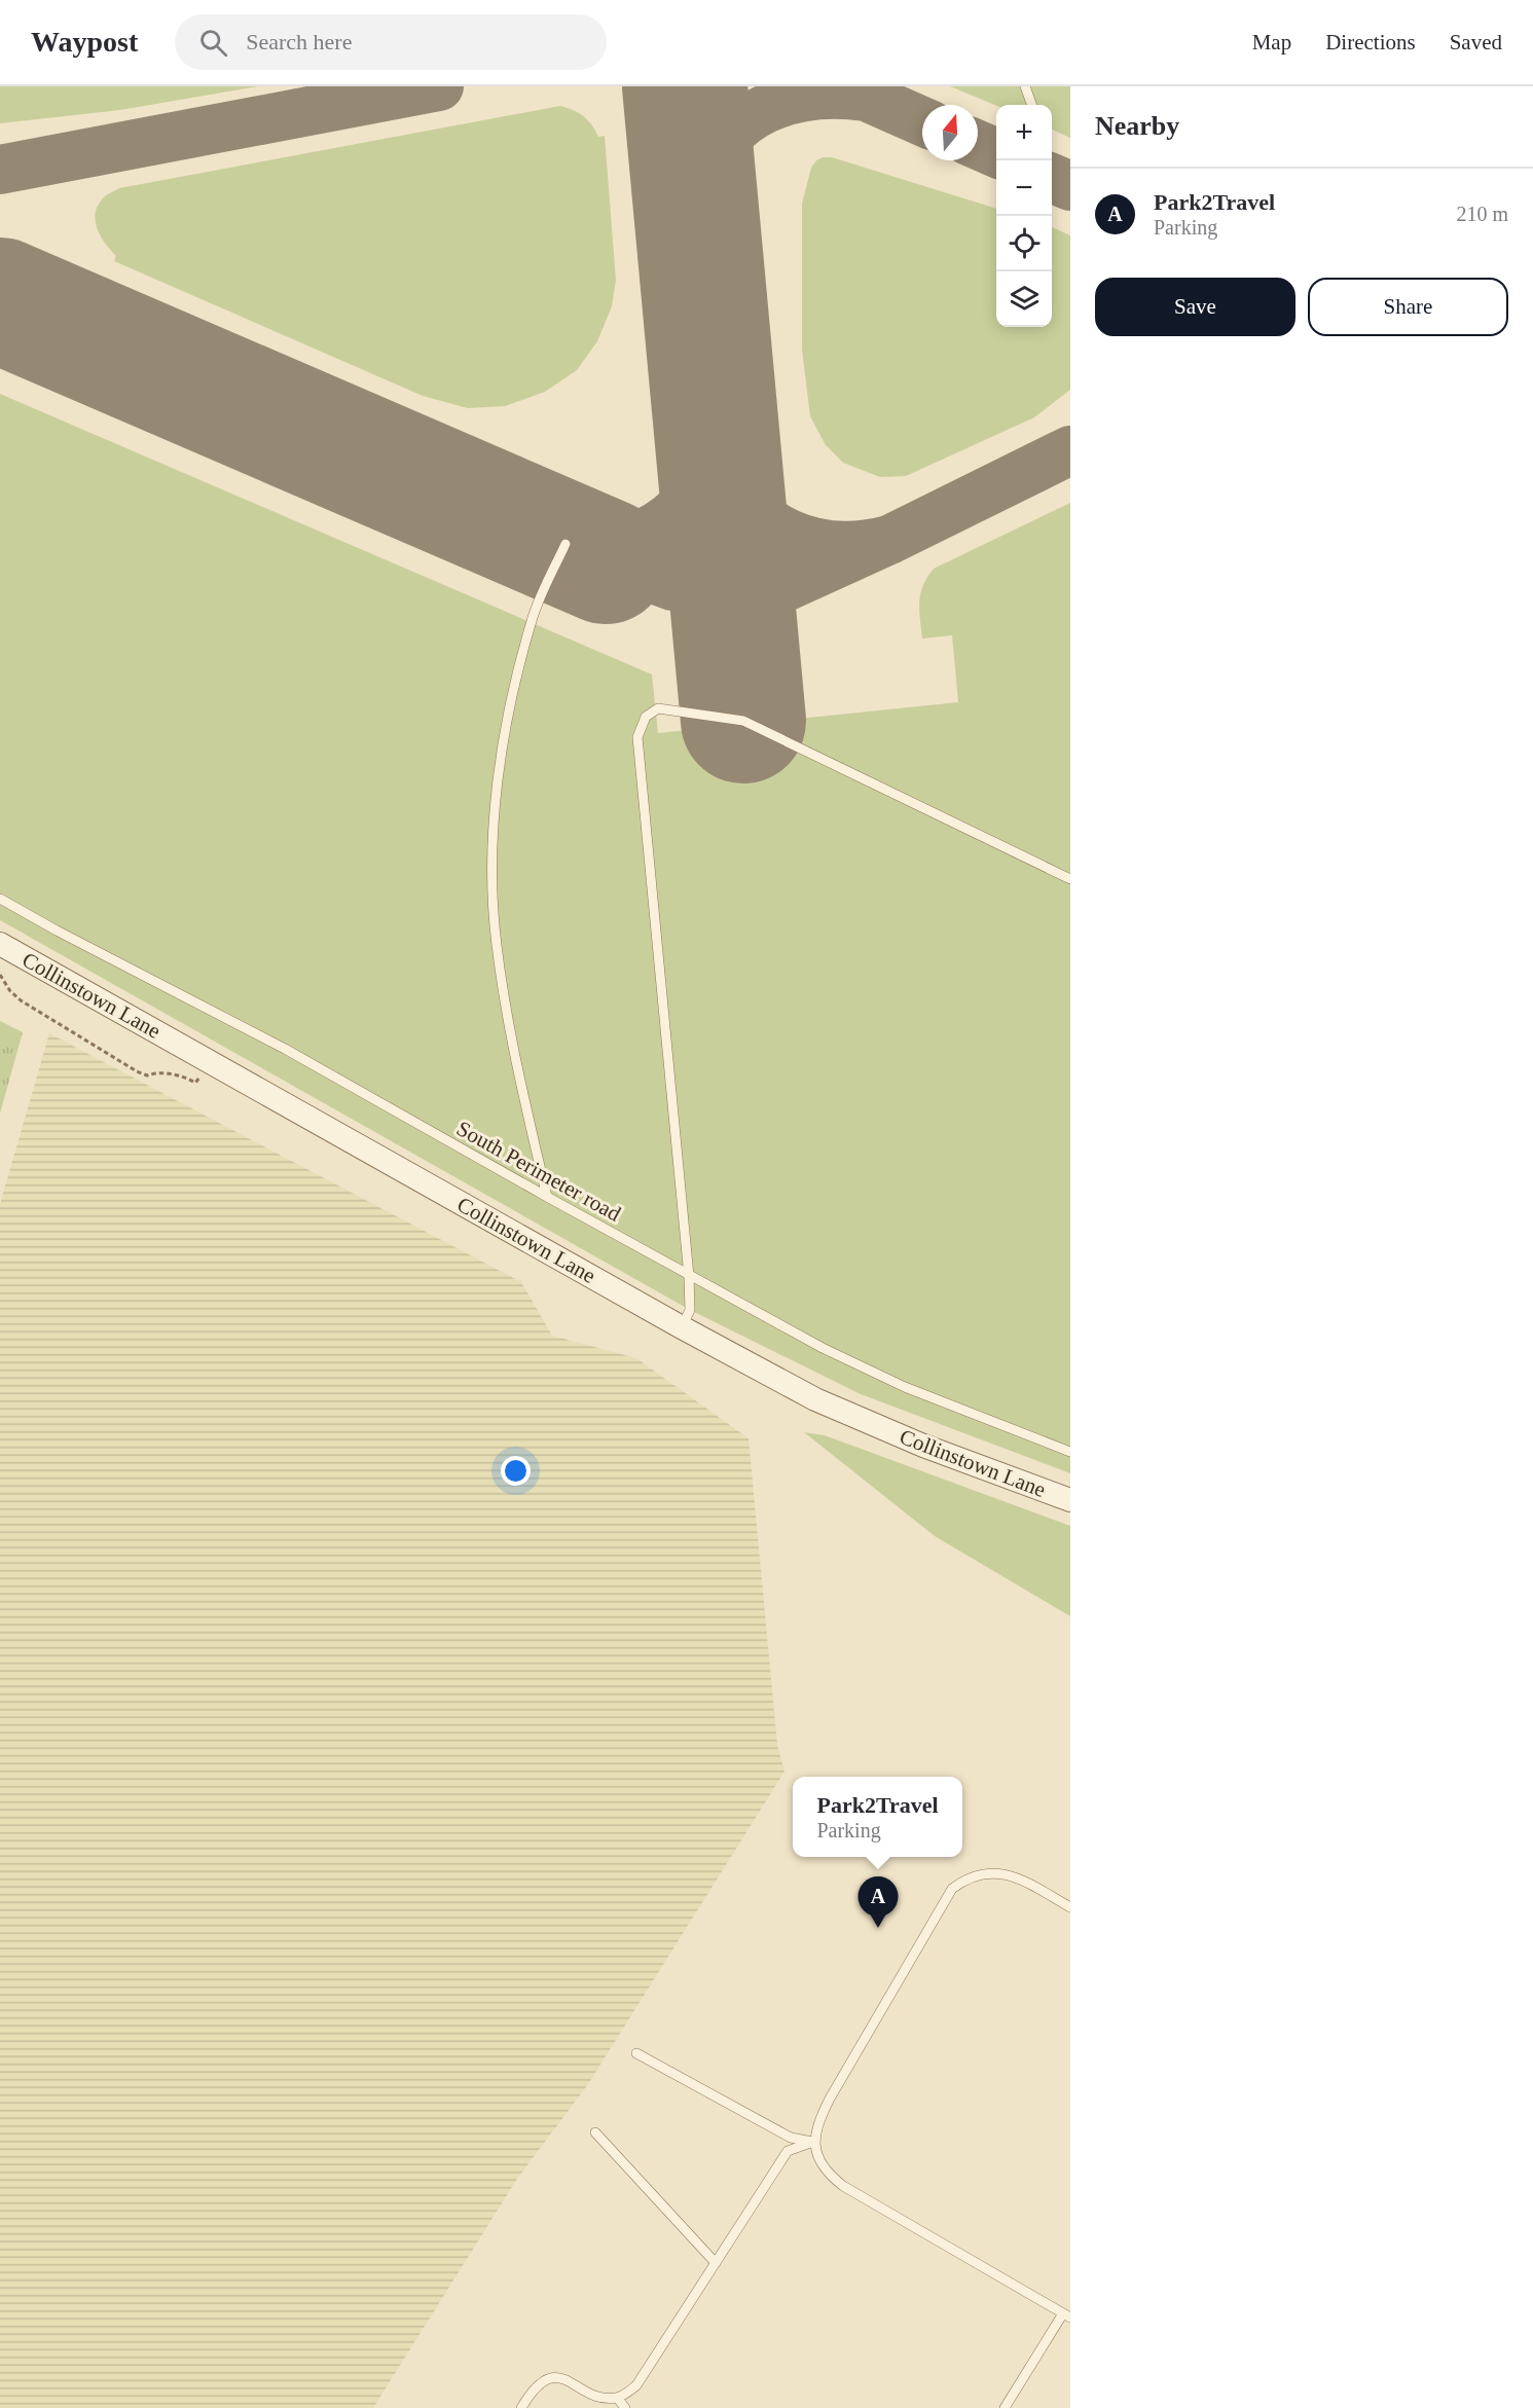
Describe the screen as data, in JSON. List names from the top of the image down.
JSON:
{
  "streets": {
    "street": ["Collinstown Lane"],
    "lane": ["South Perimeter road"]
  },
  "north": "top",
  "page": {
    "header": "Waypost",
    "search": "Search here",
    "nav": ["Map", "Directions", "Saved"],
    "heading": "Nearby",
    "map_buttons": ["+", "−"],
    "list": [
      {
        "mark": "A",
        "name": "Park2Travel",
        "note": "Parking",
        "value": "210 m"
      }
    ],
    "buttons": ["Save", "Share"],
    "popup": ["Park2Travel", "Parking"],
    "pins": "A"
  }
}
